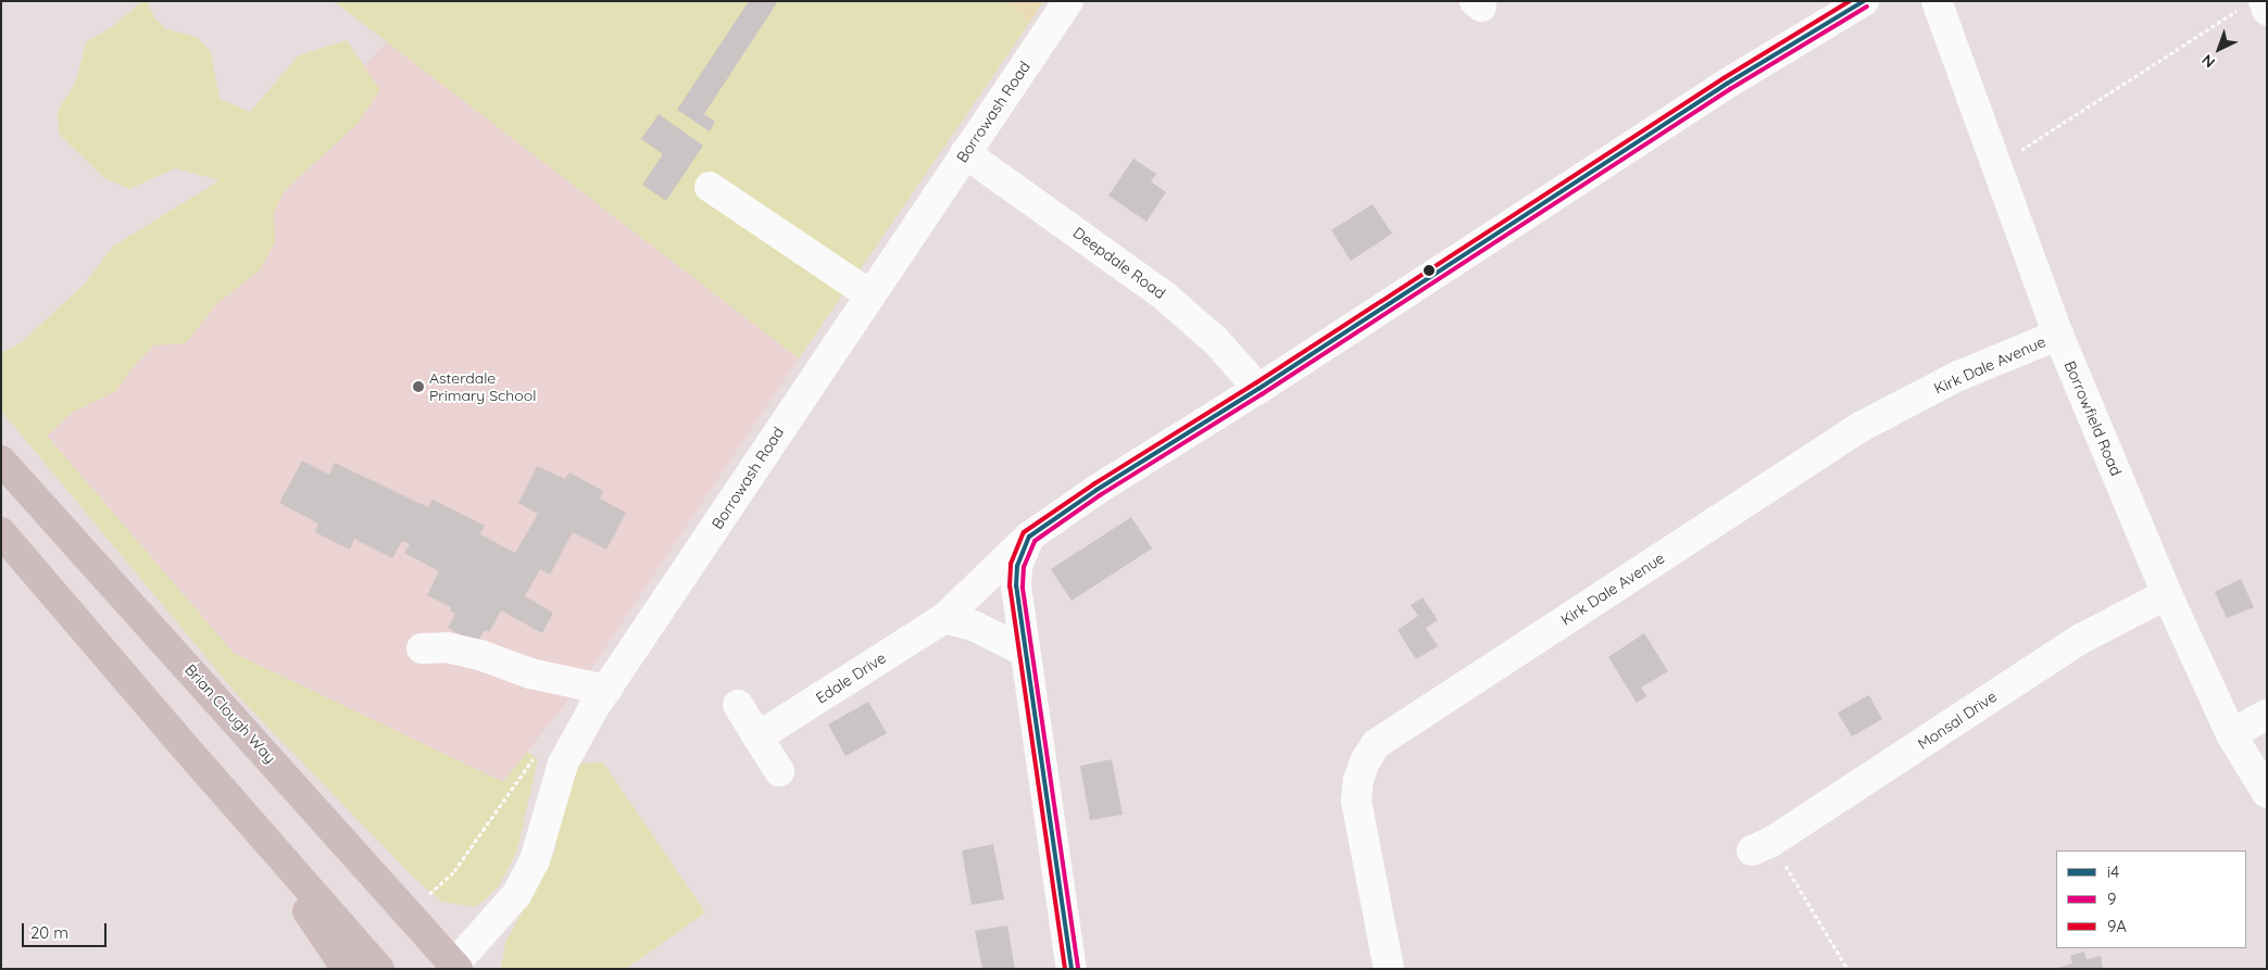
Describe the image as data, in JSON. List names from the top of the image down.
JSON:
{
  "streets": {
    "highway": ["Brian Clough Way"],
    "street": [
      "Borrowash Road",
      "Deepdale Road",
      "Kirk Dale Avenue",
      "Borrowfield Road",
      "Edale Drive",
      "Monsal Drive"
    ]
  },
  "crossings": [
    ["Borrowash Road", "Deepdale Road"],
    ["Borrowash Road", "Brian Clough Way"],
    ["Deepdale Road", "Edale Drive"],
    ["Kirk Dale Avenue", "Borrowfield Road"],
    ["Borrowfield Road", "Monsal Drive"]
  ],
  "places": ["Asterdale Primary School"],
  "lines": ["transit line i4", "transit line 9A", "transit line 9"],
  "legend": ["i4", "9", "9A"],
  "scale_bar": "20 m",
  "north": "bottom left"
}
